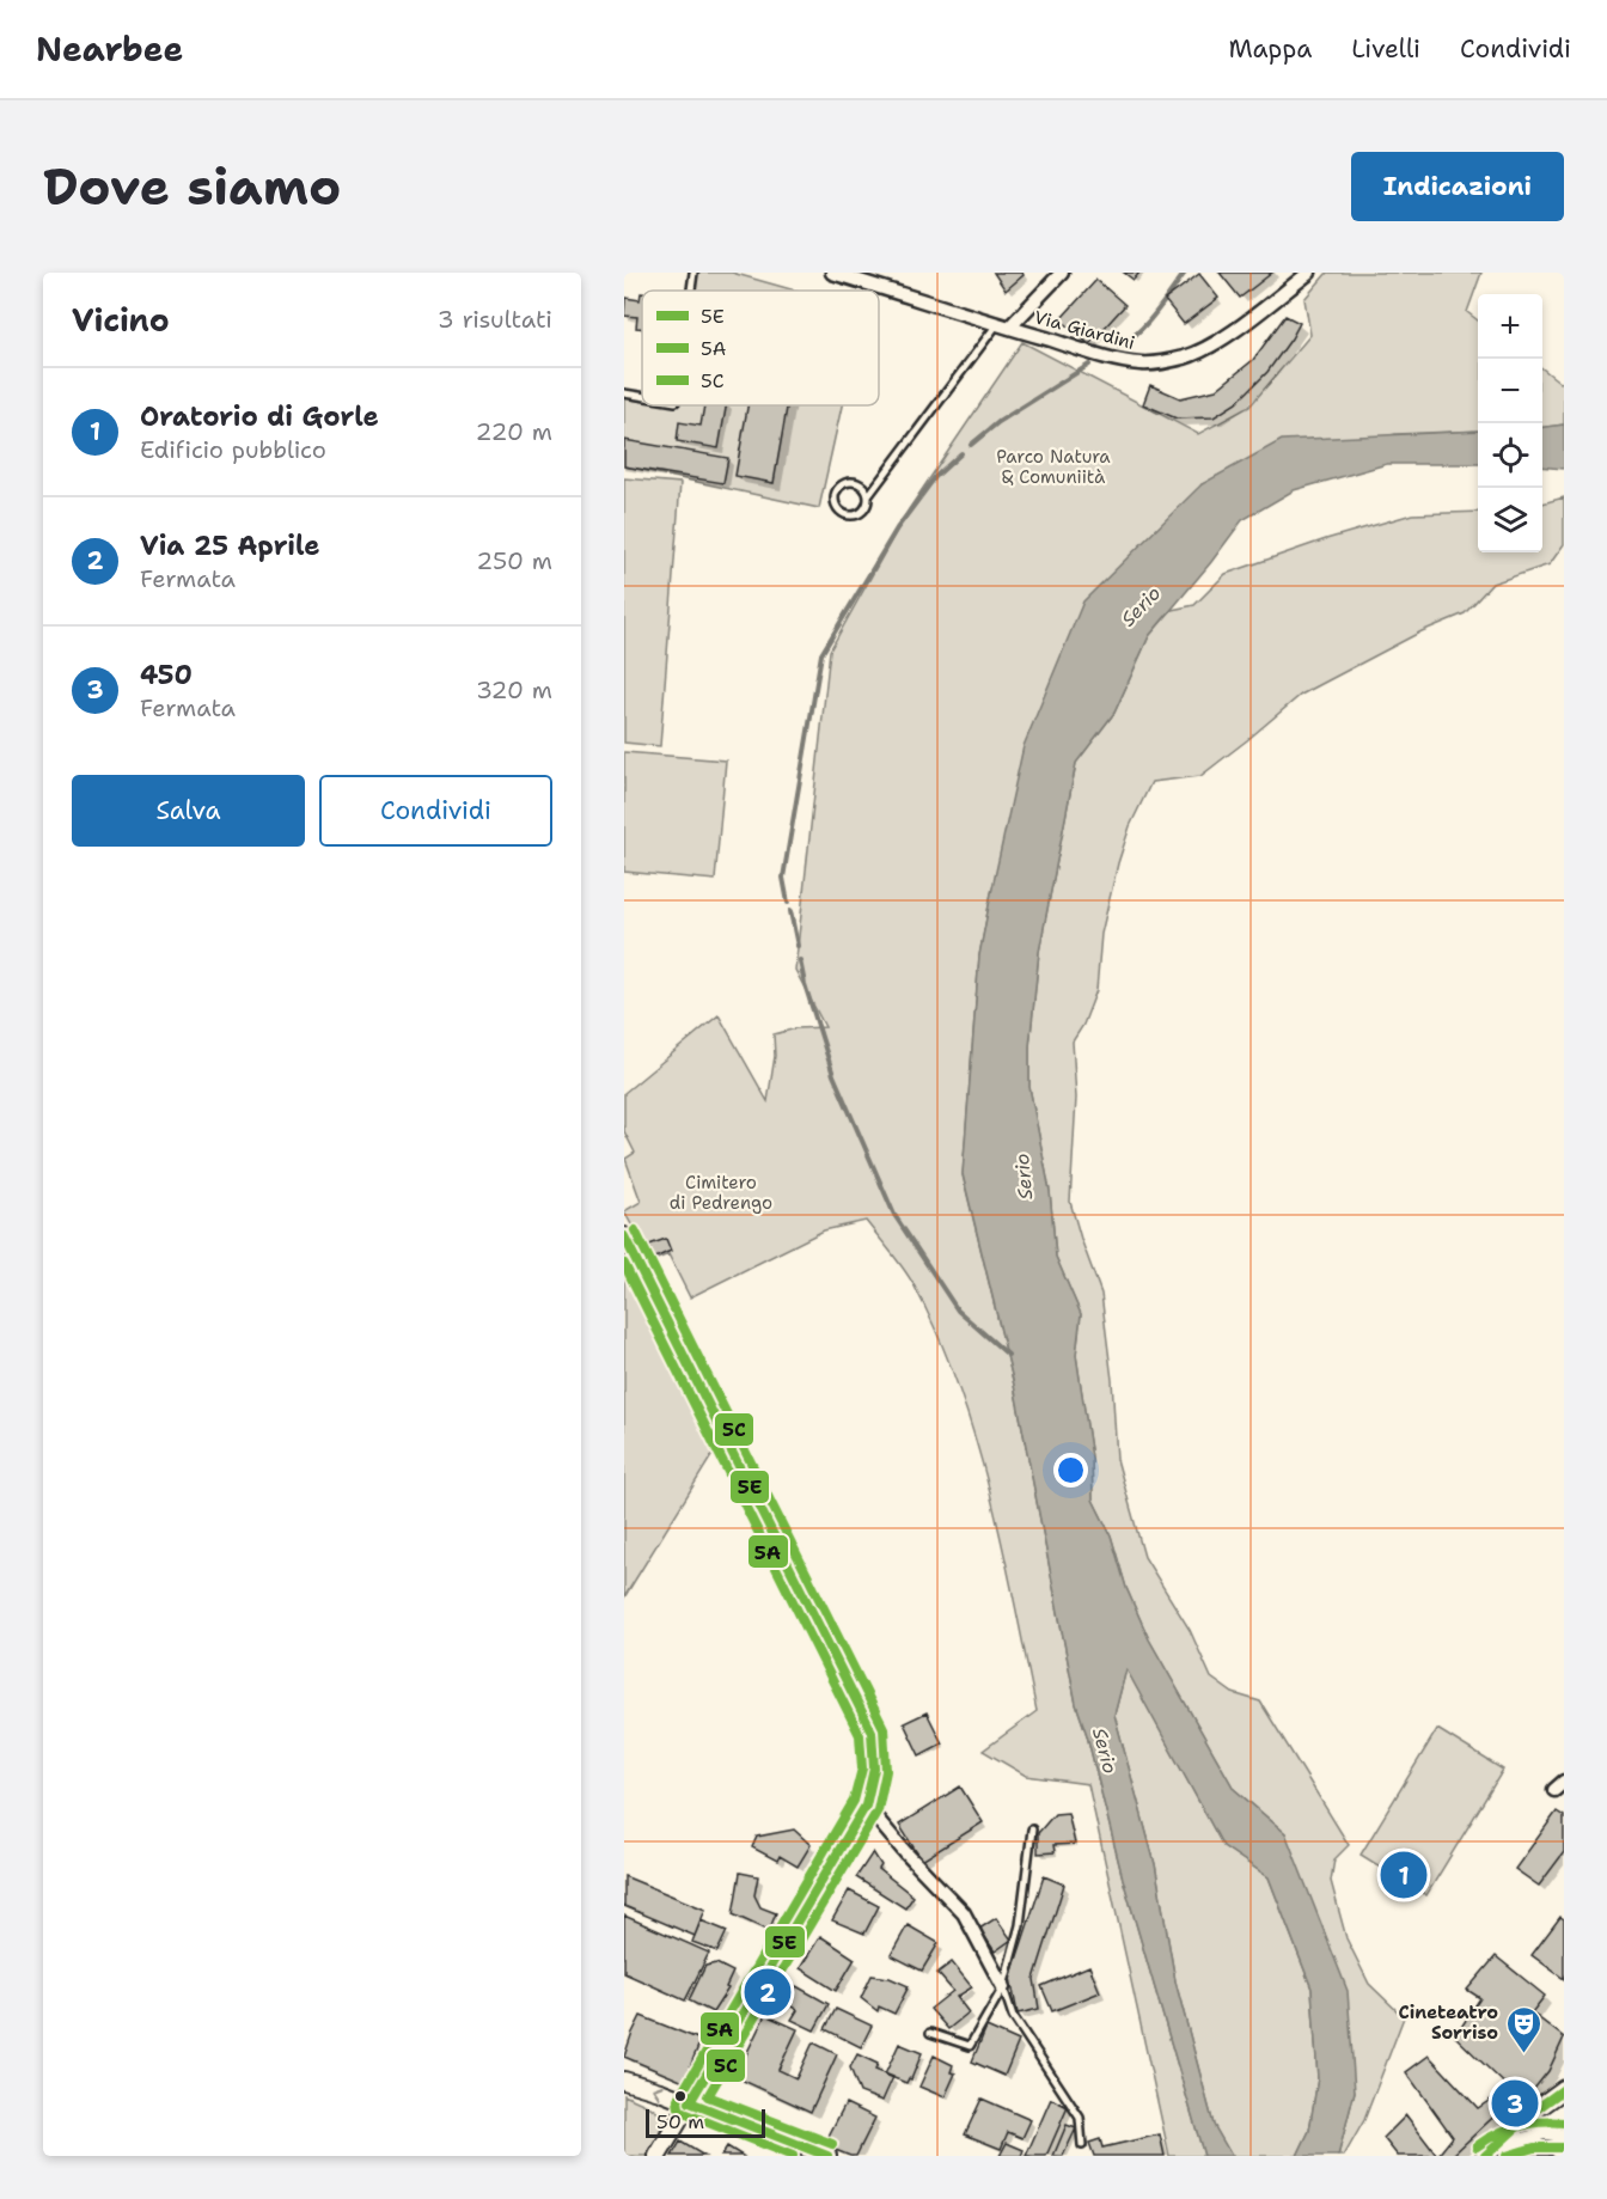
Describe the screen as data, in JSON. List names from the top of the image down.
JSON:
{
  "streets": {
    "street": ["Via Giardini"]
  },
  "water": ["Serio"],
  "parks": ["Parco Natura & Comuniità", "Cimitero di Pedrengo"],
  "places": {
    "theatre": ["Cineteatro Sorriso"]
  },
  "lines": ["transit line 5C", "transit line 5E", "transit line 5A"],
  "legend": ["5E", "5A", "5C"],
  "scale_bar": "50 m",
  "page": {
    "header": "Nearbee",
    "nav": ["Mappa", "Livelli", "Condividi"],
    "buttons": [
      "Indicazioni",
      ["Salva", "Condividi"]
    ],
    "title": "Dove siamo",
    "heading": ["Vicino", "3 risultati"],
    "map_buttons": ["+", "−"],
    "list": [
      {
        "mark": "1",
        "name": "Oratorio di Gorle",
        "note": "Edificio pubblico",
        "value": "220 m"
      },
      {
        "mark": "2",
        "name": "Via 25 Aprile",
        "note": "Fermata",
        "value": "250 m"
      },
      {
        "mark": "3",
        "name": "450",
        "note": "Fermata",
        "value": "320 m"
      }
    ],
    "pins": ["1", "2", "3"],
    "scale": "50 m"
  }
}
